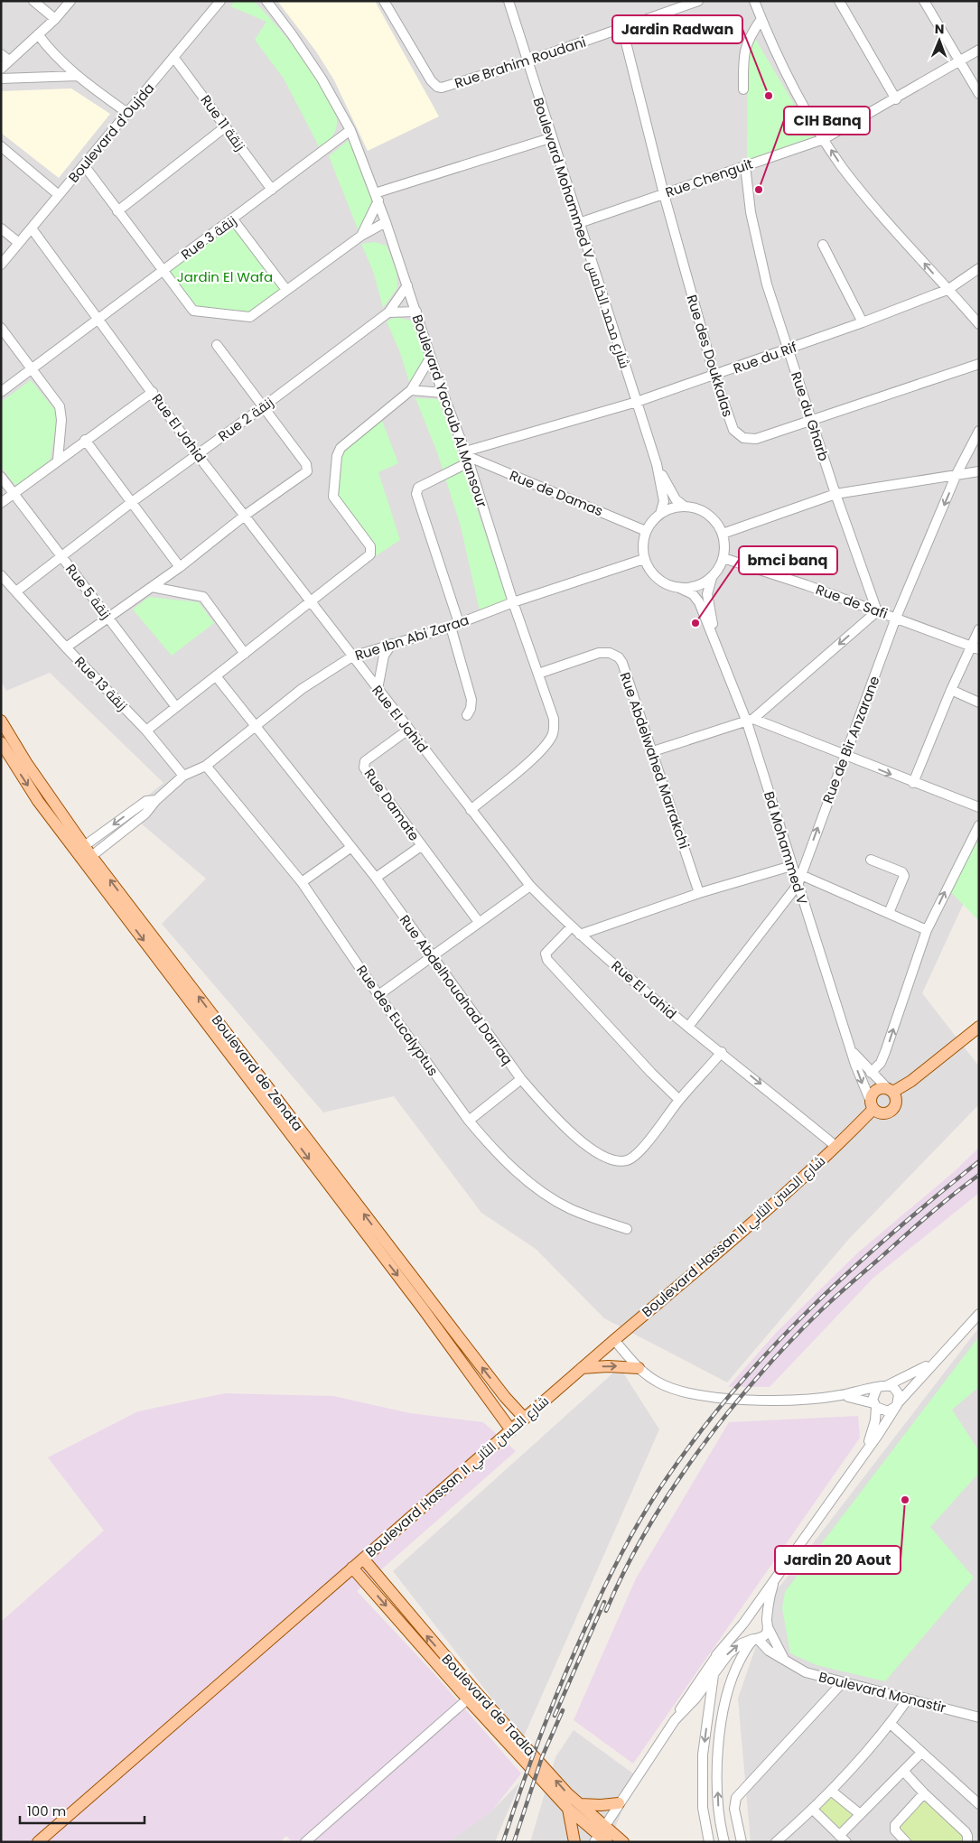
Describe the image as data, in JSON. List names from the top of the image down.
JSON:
{
  "streets": {
    "main road": ["Boulevard de Zenata", "Boulevard Hassan II شارع الحسن الثاني", "Boulevard de Tadla"],
    "street": [
      "Rue Brahim Roudani",
      "Rue 11 زنقة",
      "Boulevard d'Oujda",
      "Rue Chenguit",
      "Boulevard Mohammed V شارع محمد الخامس",
      "Rue 3 زنقة",
      "Rue des Doukkalas",
      "Rue du Rif",
      "Boulevard Yacoub Al Mansour",
      "Rue du Gharb",
      "Rue 2 زنقة",
      "Rue El Jahid",
      "Rue de Damas",
      "Rue 5 زنقة",
      "Rue de Safi",
      "Rue Ibn Abi Zaraa",
      "Rue 13 زنقة",
      "Rue de Bir Anzarane",
      "Rue Abdelwahed Marrakchi",
      "Rue Damate",
      "Bd Mohammed V",
      "Rue Abdelhouahad Darraq",
      "Rue des Eucalyptus",
      "Boulevard Monastir"
    ]
  },
  "crossings": [
    ["Rue Brahim Roudani", "Boulevard Mohammed V شارع محمد الخامس"],
    ["Rue Brahim Roudani", "Rue des Doukkalas"],
    ["Rue 11 زنقة", "Boulevard d'Oujda"],
    ["Rue 11 زنقة", "Rue 3 زنقة"],
    ["Boulevard d'Oujda", "Rue El Jahid"],
    ["Rue Chenguit", "Boulevard Mohammed V شارع محمد الخامس"],
    ["Rue Chenguit", "Rue des Doukkalas"],
    ["Rue Chenguit", "Rue du Gharb"],
    ["Boulevard Mohammed V شارع محمد الخامس", "Rue du Rif"],
    ["Boulevard Mohammed V شارع محمد الخامس", "Rue de Damas"],
    ["Boulevard Mohammed V شارع محمد الخامس", "Rue de Safi"],
    ["Boulevard Mohammed V شارع محمد الخامس", "Rue Ibn Abi Zaraa"],
    ["Boulevard Mohammed V شارع محمد الخامس", "Bd Mohammed V"],
    ["Rue 3 زنقة", "Boulevard Yacoub Al Mansour"],
    ["Rue 3 زنقة", "Rue El Jahid"],
    ["Rue des Doukkalas", "Rue du Rif"],
    ["Rue des Doukkalas", "Rue du Gharb"],
    ["Rue du Rif", "Boulevard Yacoub Al Mansour"],
    ["Rue du Rif", "Rue du Gharb"],
    ["Rue du Rif", "Rue de Damas"],
    ["Rue du Rif", "Rue Ibn Abi Zaraa"],
    ["Boulevard Yacoub Al Mansour", "Rue 2 زنقة"],
    ["Boulevard Yacoub Al Mansour", "Rue El Jahid"],
    ["Boulevard Yacoub Al Mansour", "Rue de Damas"],
    ["Boulevard Yacoub Al Mansour", "Rue Ibn Abi Zaraa"],
    ["Boulevard Yacoub Al Mansour", "Rue Abdelwahed Marrakchi"],
    ["Rue du Gharb", "Rue de Safi"],
    ["Rue 2 زنقة", "Rue El Jahid"],
    ["Rue 2 زنقة", "Rue 5 زنقة"],
    ["Rue 2 زنقة", "Rue 13 زنقة"],
    ["Rue El Jahid", "Rue Ibn Abi Zaraa"],
    ["Rue El Jahid", "Rue de Bir Anzarane"],
    ["Rue El Jahid", "Rue Damate"],
    ["Rue El Jahid", "Rue Abdelhouahad Darraq"],
    ["Rue El Jahid", "Boulevard Hassan II شارع الحسن الثاني"],
    ["Rue de Damas", "Rue de Safi"],
    ["Rue de Damas", "Rue Ibn Abi Zaraa"],
    ["Rue de Damas", "Bd Mohammed V"],
    ["Rue de Safi", "Rue Ibn Abi Zaraa"],
    ["Rue de Safi", "Rue de Bir Anzarane"],
    ["Rue de Safi", "Bd Mohammed V"],
    ["Rue Ibn Abi Zaraa", "Bd Mohammed V"],
    ["Rue Ibn Abi Zaraa", "Rue Abdelhouahad Darraq"],
    ["Rue Ibn Abi Zaraa", "Rue des Eucalyptus"],
    ["Rue de Bir Anzarane", "Bd Mohammed V"],
    ["Rue Damate", "Rue Abdelhouahad Darraq"],
    ["Bd Mohammed V", "Boulevard Hassan II شارع الحسن الثاني"],
    ["Boulevard de Zenata", "Boulevard Hassan II شارع الحسن الثاني"],
    ["Boulevard Hassan II شارع الحسن الثاني", "Boulevard de Tadla"]
  ],
  "parks": ["Jardin El Wafa"],
  "places": [
    "Jardin Radwan",
    "CIH Banq",
    "bmci banq",
    "Jardin 20 Aout"
  ],
  "scale_bar": "100 m",
  "north": "top"
}
